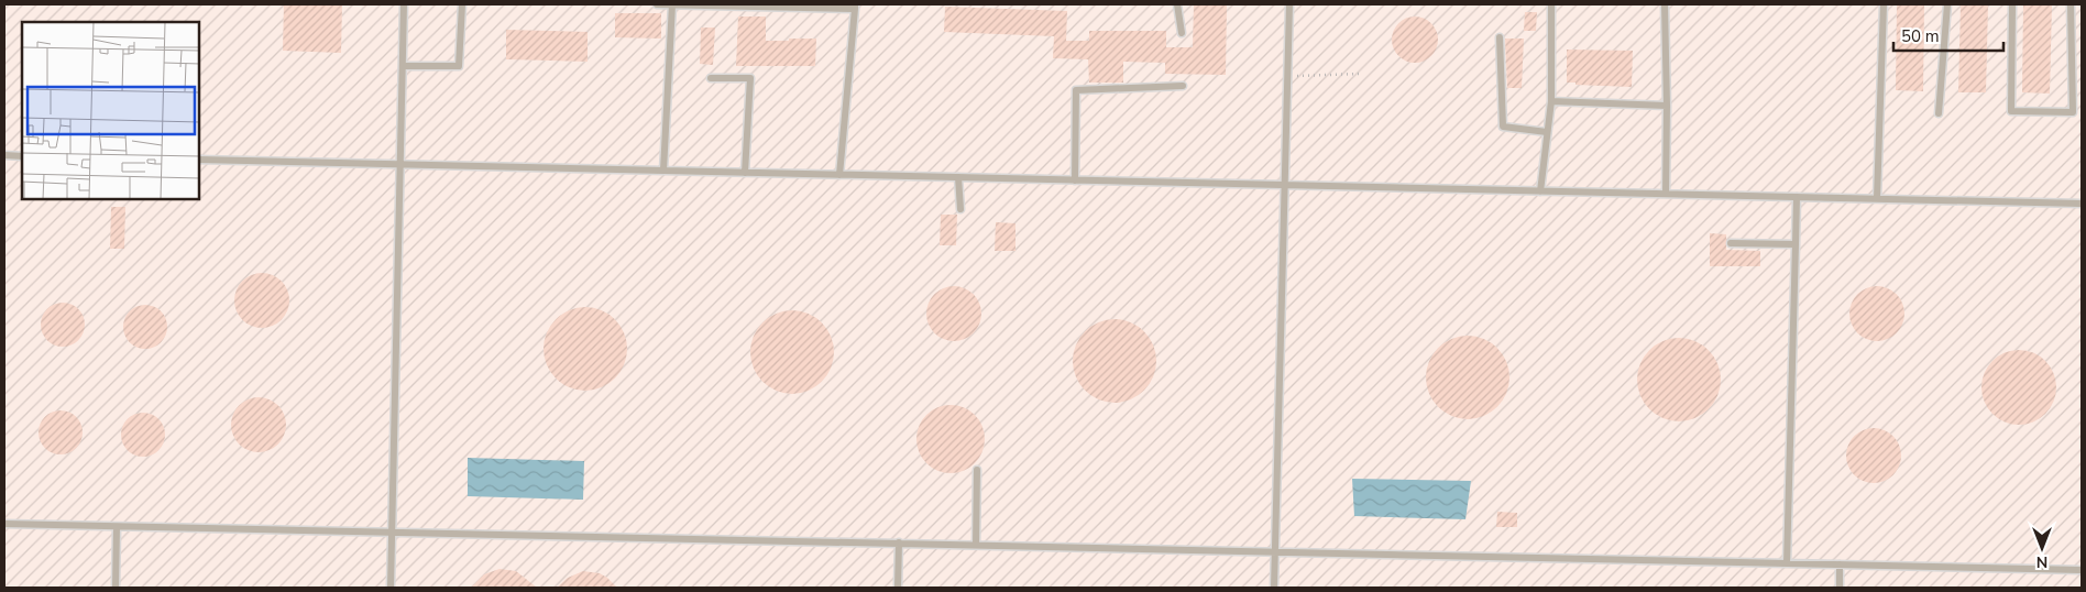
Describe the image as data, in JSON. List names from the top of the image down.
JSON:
{
  "scale_bar": "50 m",
  "north": "bottom"
}
